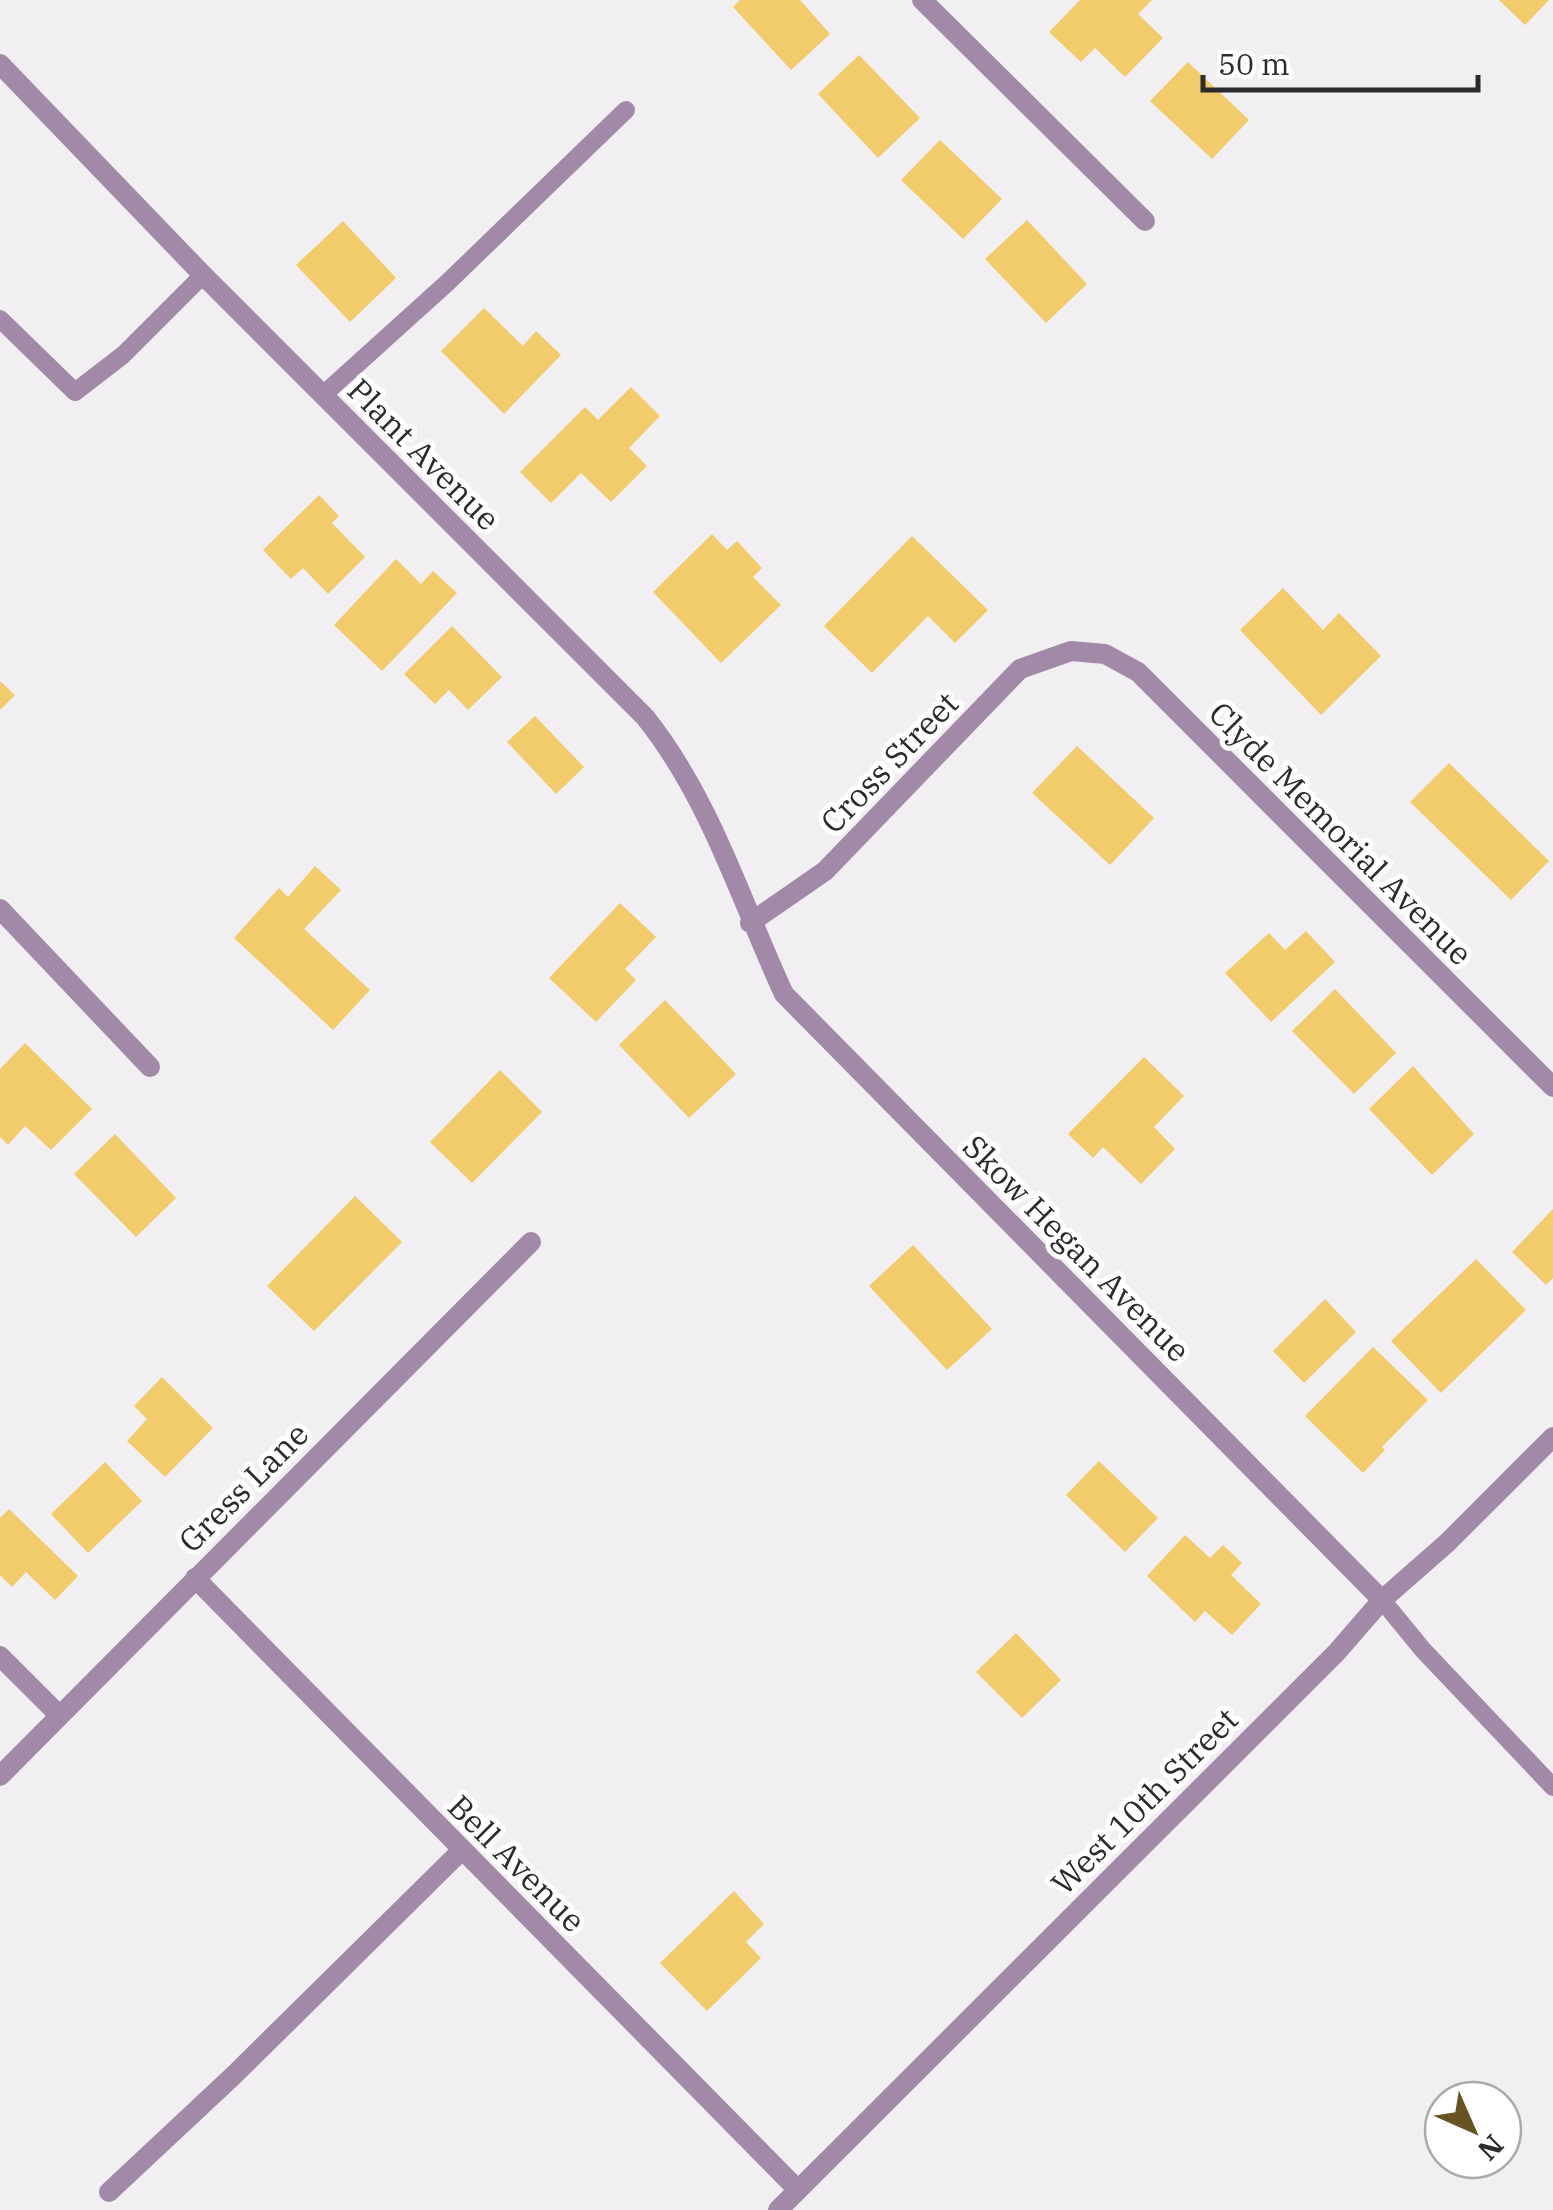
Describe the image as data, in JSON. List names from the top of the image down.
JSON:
{
  "streets": {
    "street": [
      "Plant Avenue",
      "Cross Street",
      "Clyde Memorial Avenue",
      "Skow Hegan Avenue",
      "Gress Lane",
      "West 10th Street",
      "Bell Avenue"
    ]
  },
  "crossings": [
    ["Plant Avenue", "Cross Street"],
    ["Plant Avenue", "Skow Hegan Avenue"],
    ["Cross Street", "Clyde Memorial Avenue"],
    ["Cross Street", "Skow Hegan Avenue"],
    ["Skow Hegan Avenue", "West 10th Street"],
    ["Gress Lane", "Bell Avenue"],
    ["West 10th Street", "Bell Avenue"]
  ],
  "scale_bar": "50 m",
  "north": "bottom right"
}
